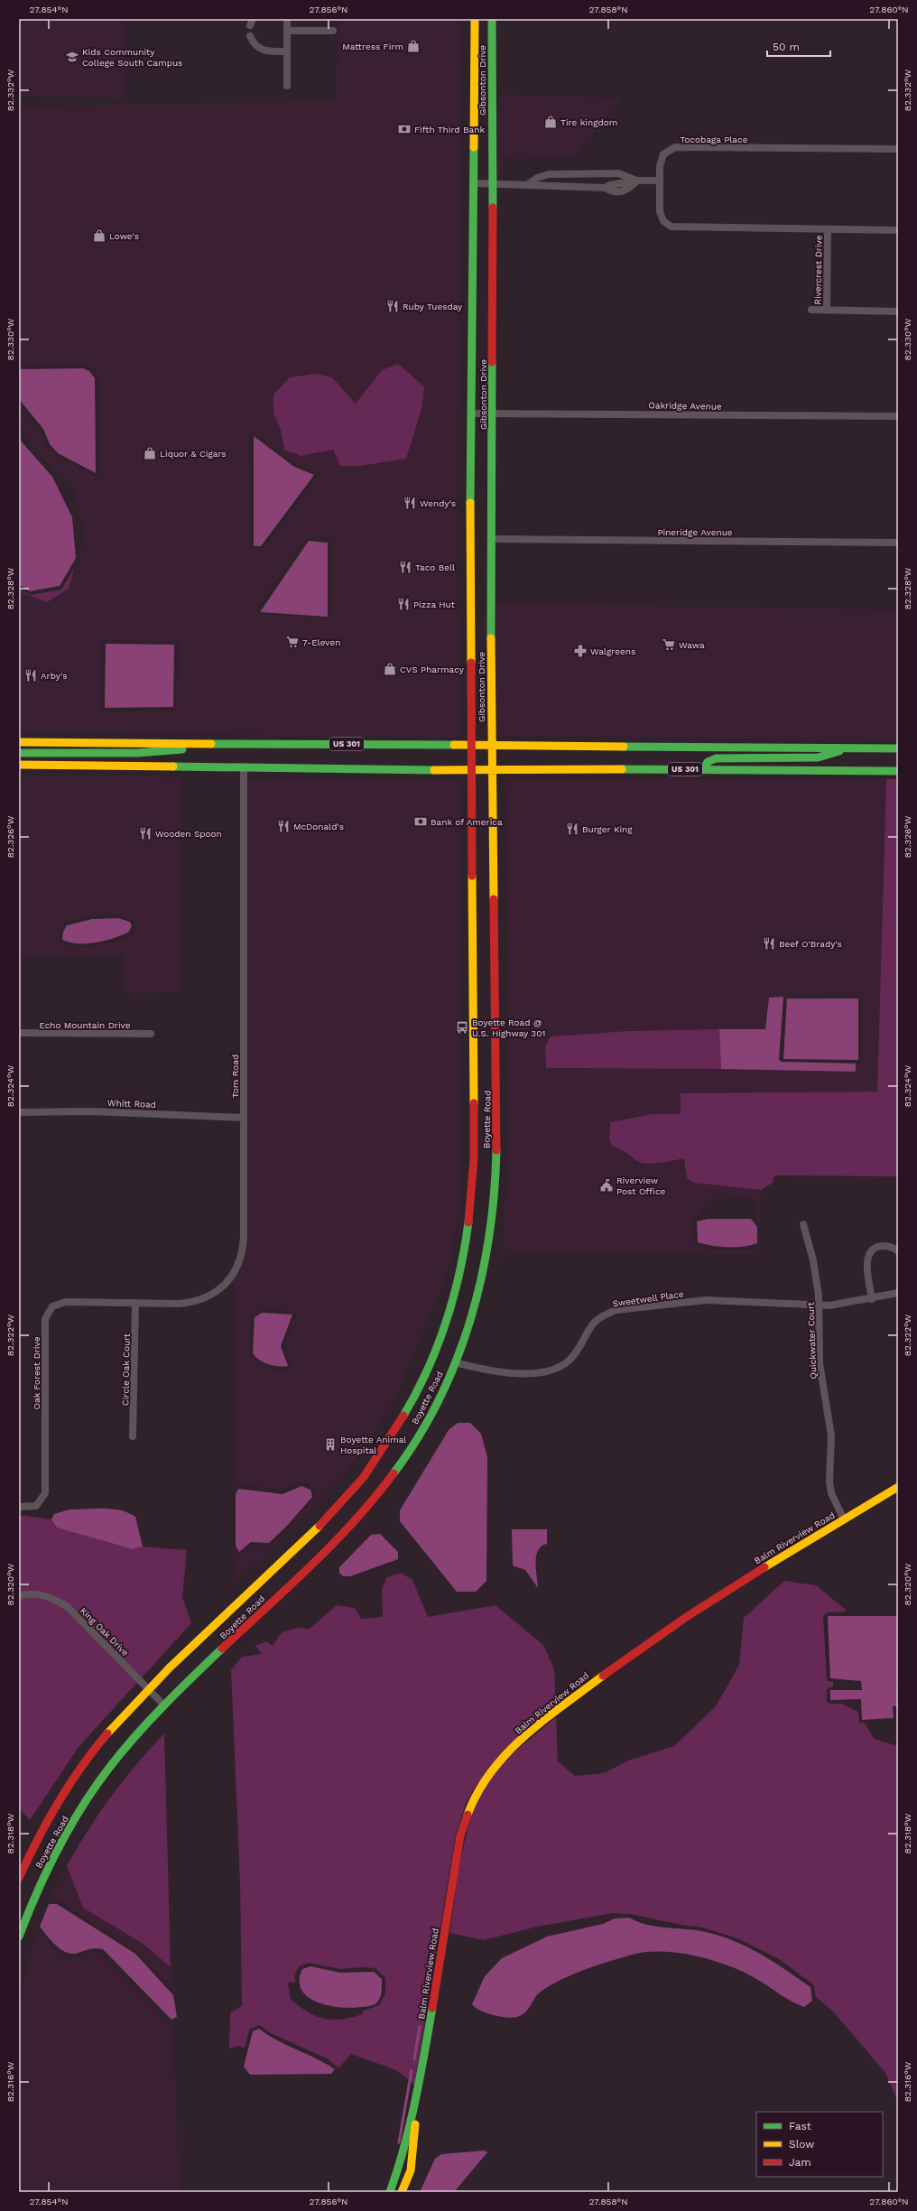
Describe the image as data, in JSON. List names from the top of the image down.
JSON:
{
  "streets": {
    "main road": [
      "Gibsonton Drive",
      "US 301",
      "Boyette Road",
      "Balm Riverview Road"
    ],
    "street": [
      "Tocobaga Place",
      "Rivercrest Drive",
      "Oakridge Avenue",
      "Pineridge Avenue",
      "Echo Mountain Drive",
      "Tom Road",
      "Whitt Road",
      "Sweetwell Place",
      "Quickwater Court",
      "Circle Oak Court",
      "Oak Forest Drive",
      "King Oak Drive"
    ]
  },
  "crossings": [
    ["Gibsonton Drive", "Oakridge Avenue"],
    ["Gibsonton Drive", "Pineridge Avenue"],
    ["Gibsonton Drive", "US 301"],
    ["Gibsonton Drive", "Boyette Road"],
    ["Tocobaga Place", "Rivercrest Drive"],
    ["US 301", "Tom Road"],
    ["US 301", "Boyette Road"],
    ["Tom Road", "Whitt Road"],
    ["Tom Road", "Circle Oak Court"],
    ["Tom Road", "Oak Forest Drive"],
    ["Boyette Road", "Sweetwell Place"],
    ["Boyette Road", "King Oak Drive"],
    ["Sweetwell Place", "Quickwater Court"],
    ["Quickwater Court", "Balm Riverview Road"],
    ["Circle Oak Court", "Oak Forest Drive"]
  ],
  "places": {
    "shop": [
      "Mattress Firm",
      "Tire kingdom",
      "Lowe's",
      "Liquor & Cigars",
      "CVS Pharmacy"
    ],
    "school or university": ["Kids Community College South Campus"],
    "bank": ["Fifth Third Bank", "Bank of America"],
    "restaurant": [
      "Ruby Tuesday",
      "Wendy's",
      "Taco Bell",
      "Pizza Hut",
      "Arby's",
      "McDonald's",
      "Burger King",
      "Wooden Spoon",
      "Beef O'Brady's"
    ],
    "supermarket": ["7-Eleven", "Wawa"],
    "pharmacy": ["Walgreens"],
    "bus stop": ["Boyette Road @ U.S. Highway 301"],
    "public building": ["Riverview Post Office"],
    "building": ["Boyette Animal Hospital"]
  },
  "legend": ["Fast", "Slow", "Jam"],
  "scale_bar": "50 m",
  "coordinates": [
    "27.854°N",
    "27.856°N",
    "27.858°N",
    "27.860°N",
    "82.332°W",
    "82.330°W",
    "82.328°W",
    "82.326°W",
    "82.324°W",
    "82.322°W",
    "82.320°W",
    "82.318°W",
    "82.316°W"
  ]
}
